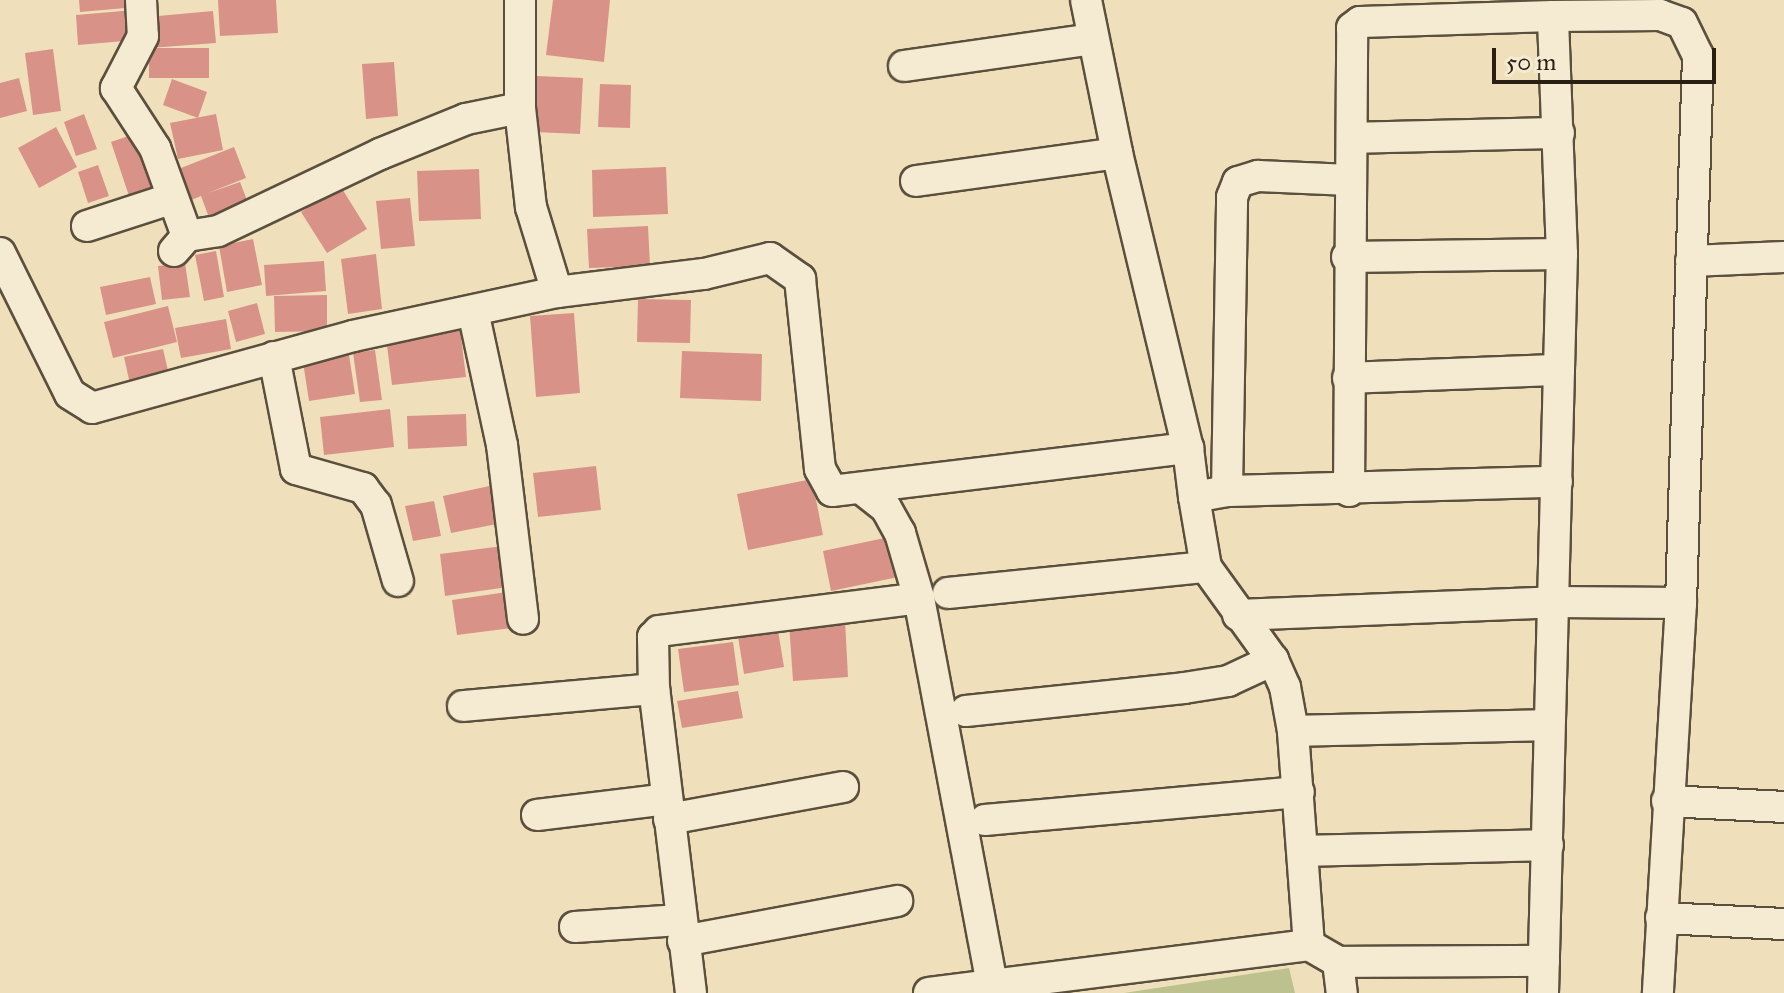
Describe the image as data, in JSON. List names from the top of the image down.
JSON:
{
  "scale_bar": "50 m"
}
